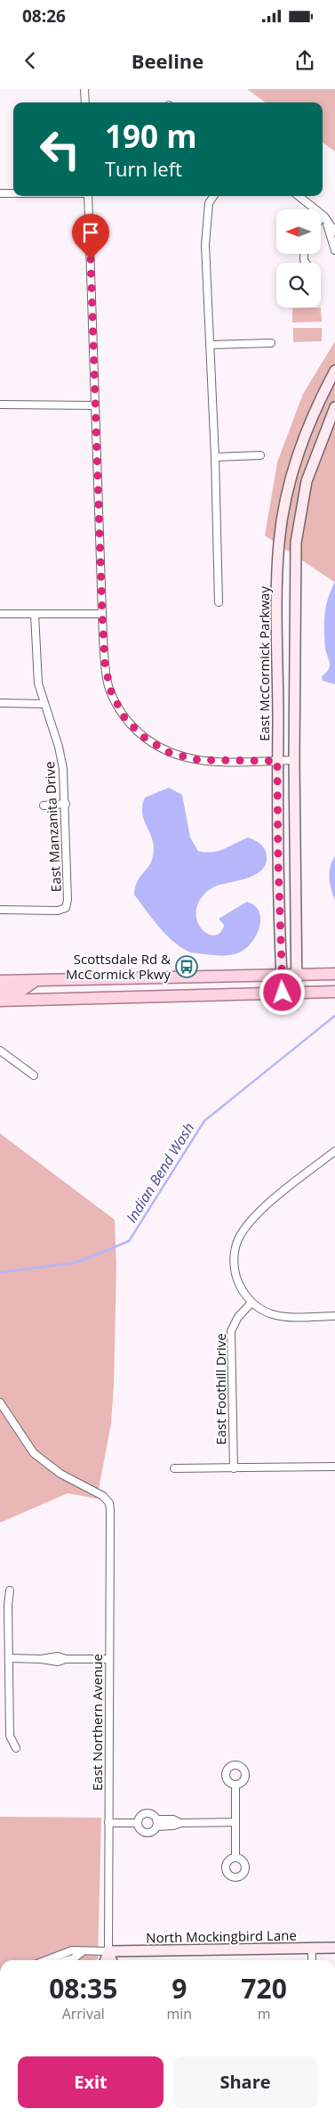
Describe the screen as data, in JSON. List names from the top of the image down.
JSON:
{
  "streets": {
    "main road": ["East McCormick Parkway", "North Mockingbird Lane"],
    "street": ["East Manzanita Drive", "East Foothill Drive", "East Northern Avenue"]
  },
  "crossings": [
    ["East Northern Avenue", "North Mockingbird Lane"]
  ],
  "water": ["Indian Bend Wash"],
  "places": {
    "bus stop": ["Scottsdale Rd & McCormick Pkwy"]
  },
  "north": "left",
  "page": {
    "status": "08:26",
    "header": "Beeline",
    "turn": ["190 m", "Turn left"],
    "eta": [
      "08:35",
      "Arrival",
      "9",
      "min",
      "720",
      "m"
    ],
    "buttons": ["Exit", "Share"]
  }
}
